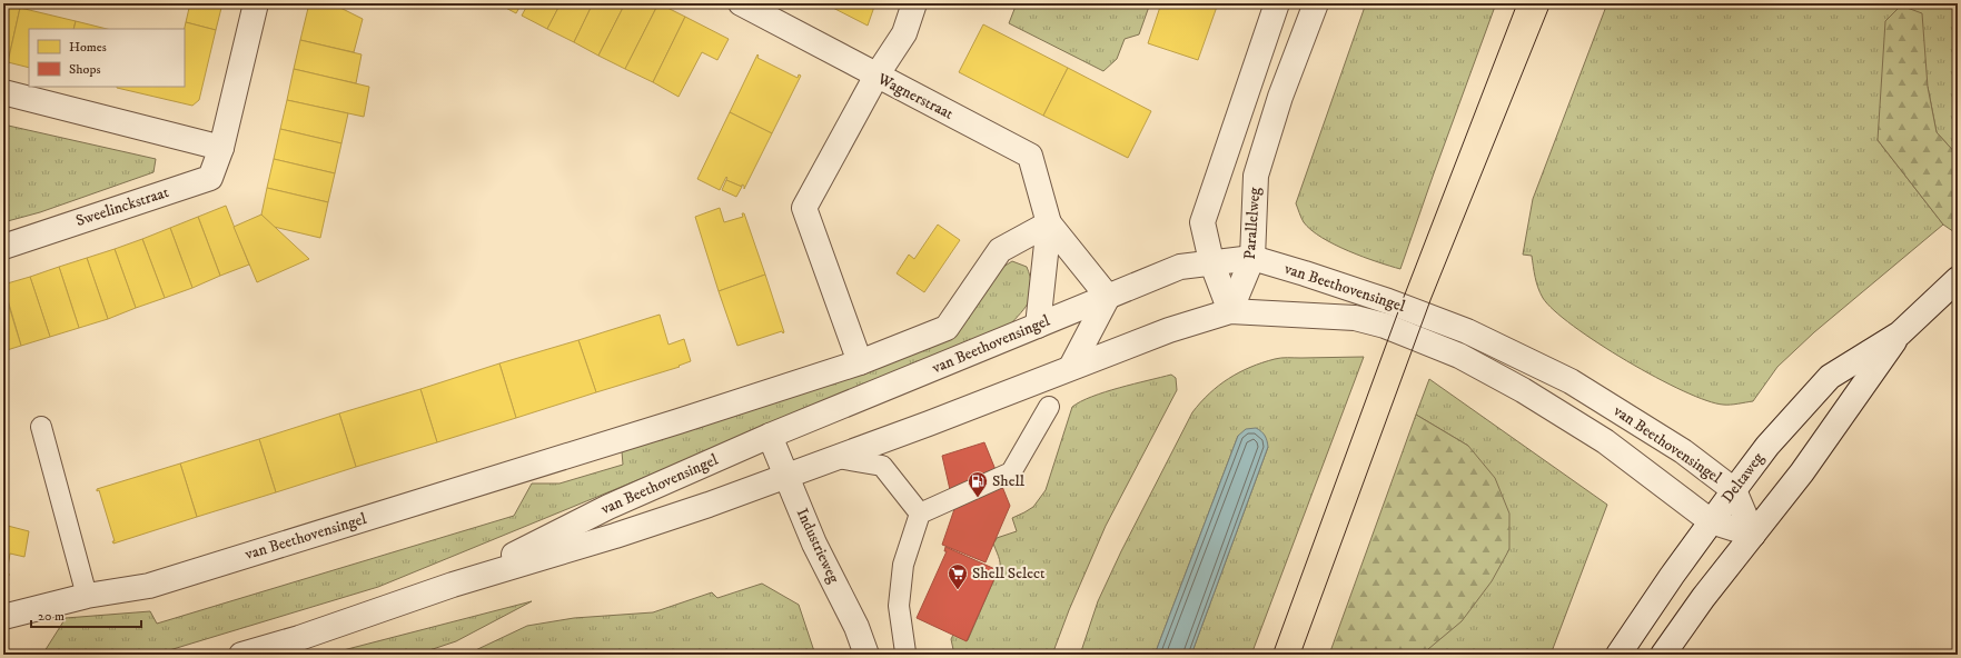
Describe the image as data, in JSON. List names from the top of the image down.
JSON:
{
  "streets": {
    "street": [
      "Wagnerstraat",
      "Sweelinckstraat",
      "Parallelweg",
      "van Beethovensingel",
      "Deltaweg",
      "Industrieweg"
    ]
  },
  "crossings": [
    ["Wagnerstraat", "van Beethovensingel"],
    ["Parallelweg", "van Beethovensingel"],
    ["van Beethovensingel", "Deltaweg"],
    ["van Beethovensingel", "Industrieweg"]
  ],
  "places": {
    "fuel station": ["Shell"],
    "supermarket": ["Shell Select"]
  },
  "legend": ["Homes", "Shops"],
  "scale_bar": "20 m"
}
